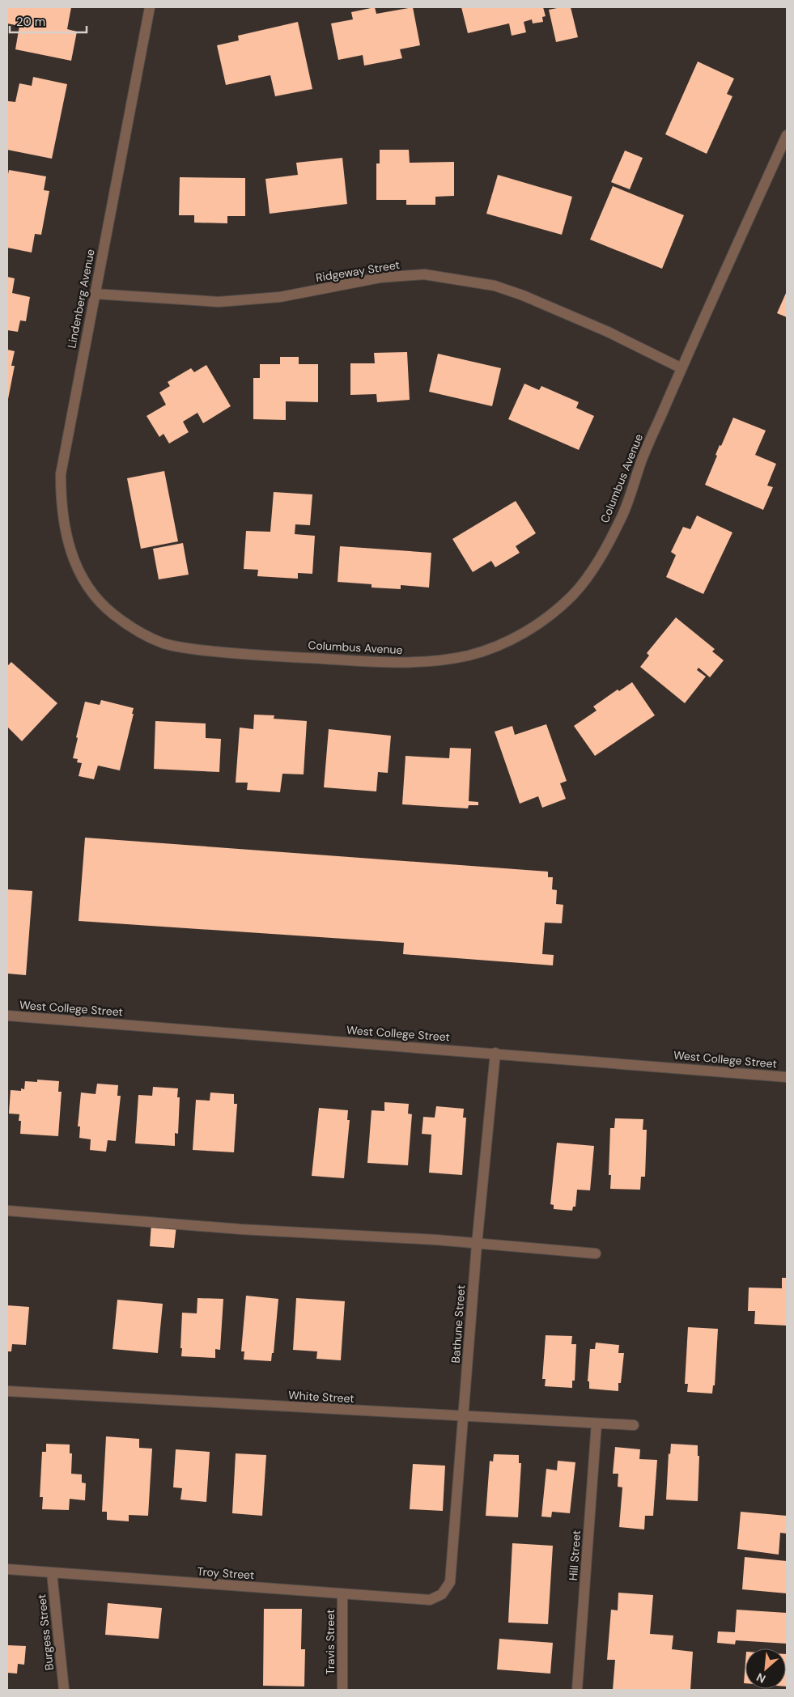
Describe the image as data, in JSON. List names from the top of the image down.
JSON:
{
  "streets": {
    "street": [
      "Ridgeway Street",
      "Lindenberg Avenue",
      "Columbus Avenue",
      "West College Street",
      "Bathune Street",
      "White Street",
      "Hill Street",
      "Troy Street",
      "Burgess Street",
      "Travis Street"
    ]
  },
  "crossings": [
    ["Ridgeway Street", "Lindenberg Avenue"],
    ["Ridgeway Street", "Columbus Avenue"],
    ["Lindenberg Avenue", "Columbus Avenue"],
    ["West College Street", "Bathune Street"],
    ["Bathune Street", "White Street"],
    ["Bathune Street", "Troy Street"],
    ["White Street", "Hill Street"],
    ["Troy Street", "Burgess Street"],
    ["Troy Street", "Travis Street"]
  ],
  "scale_bar": "20 m",
  "north": "bottom left"
}
